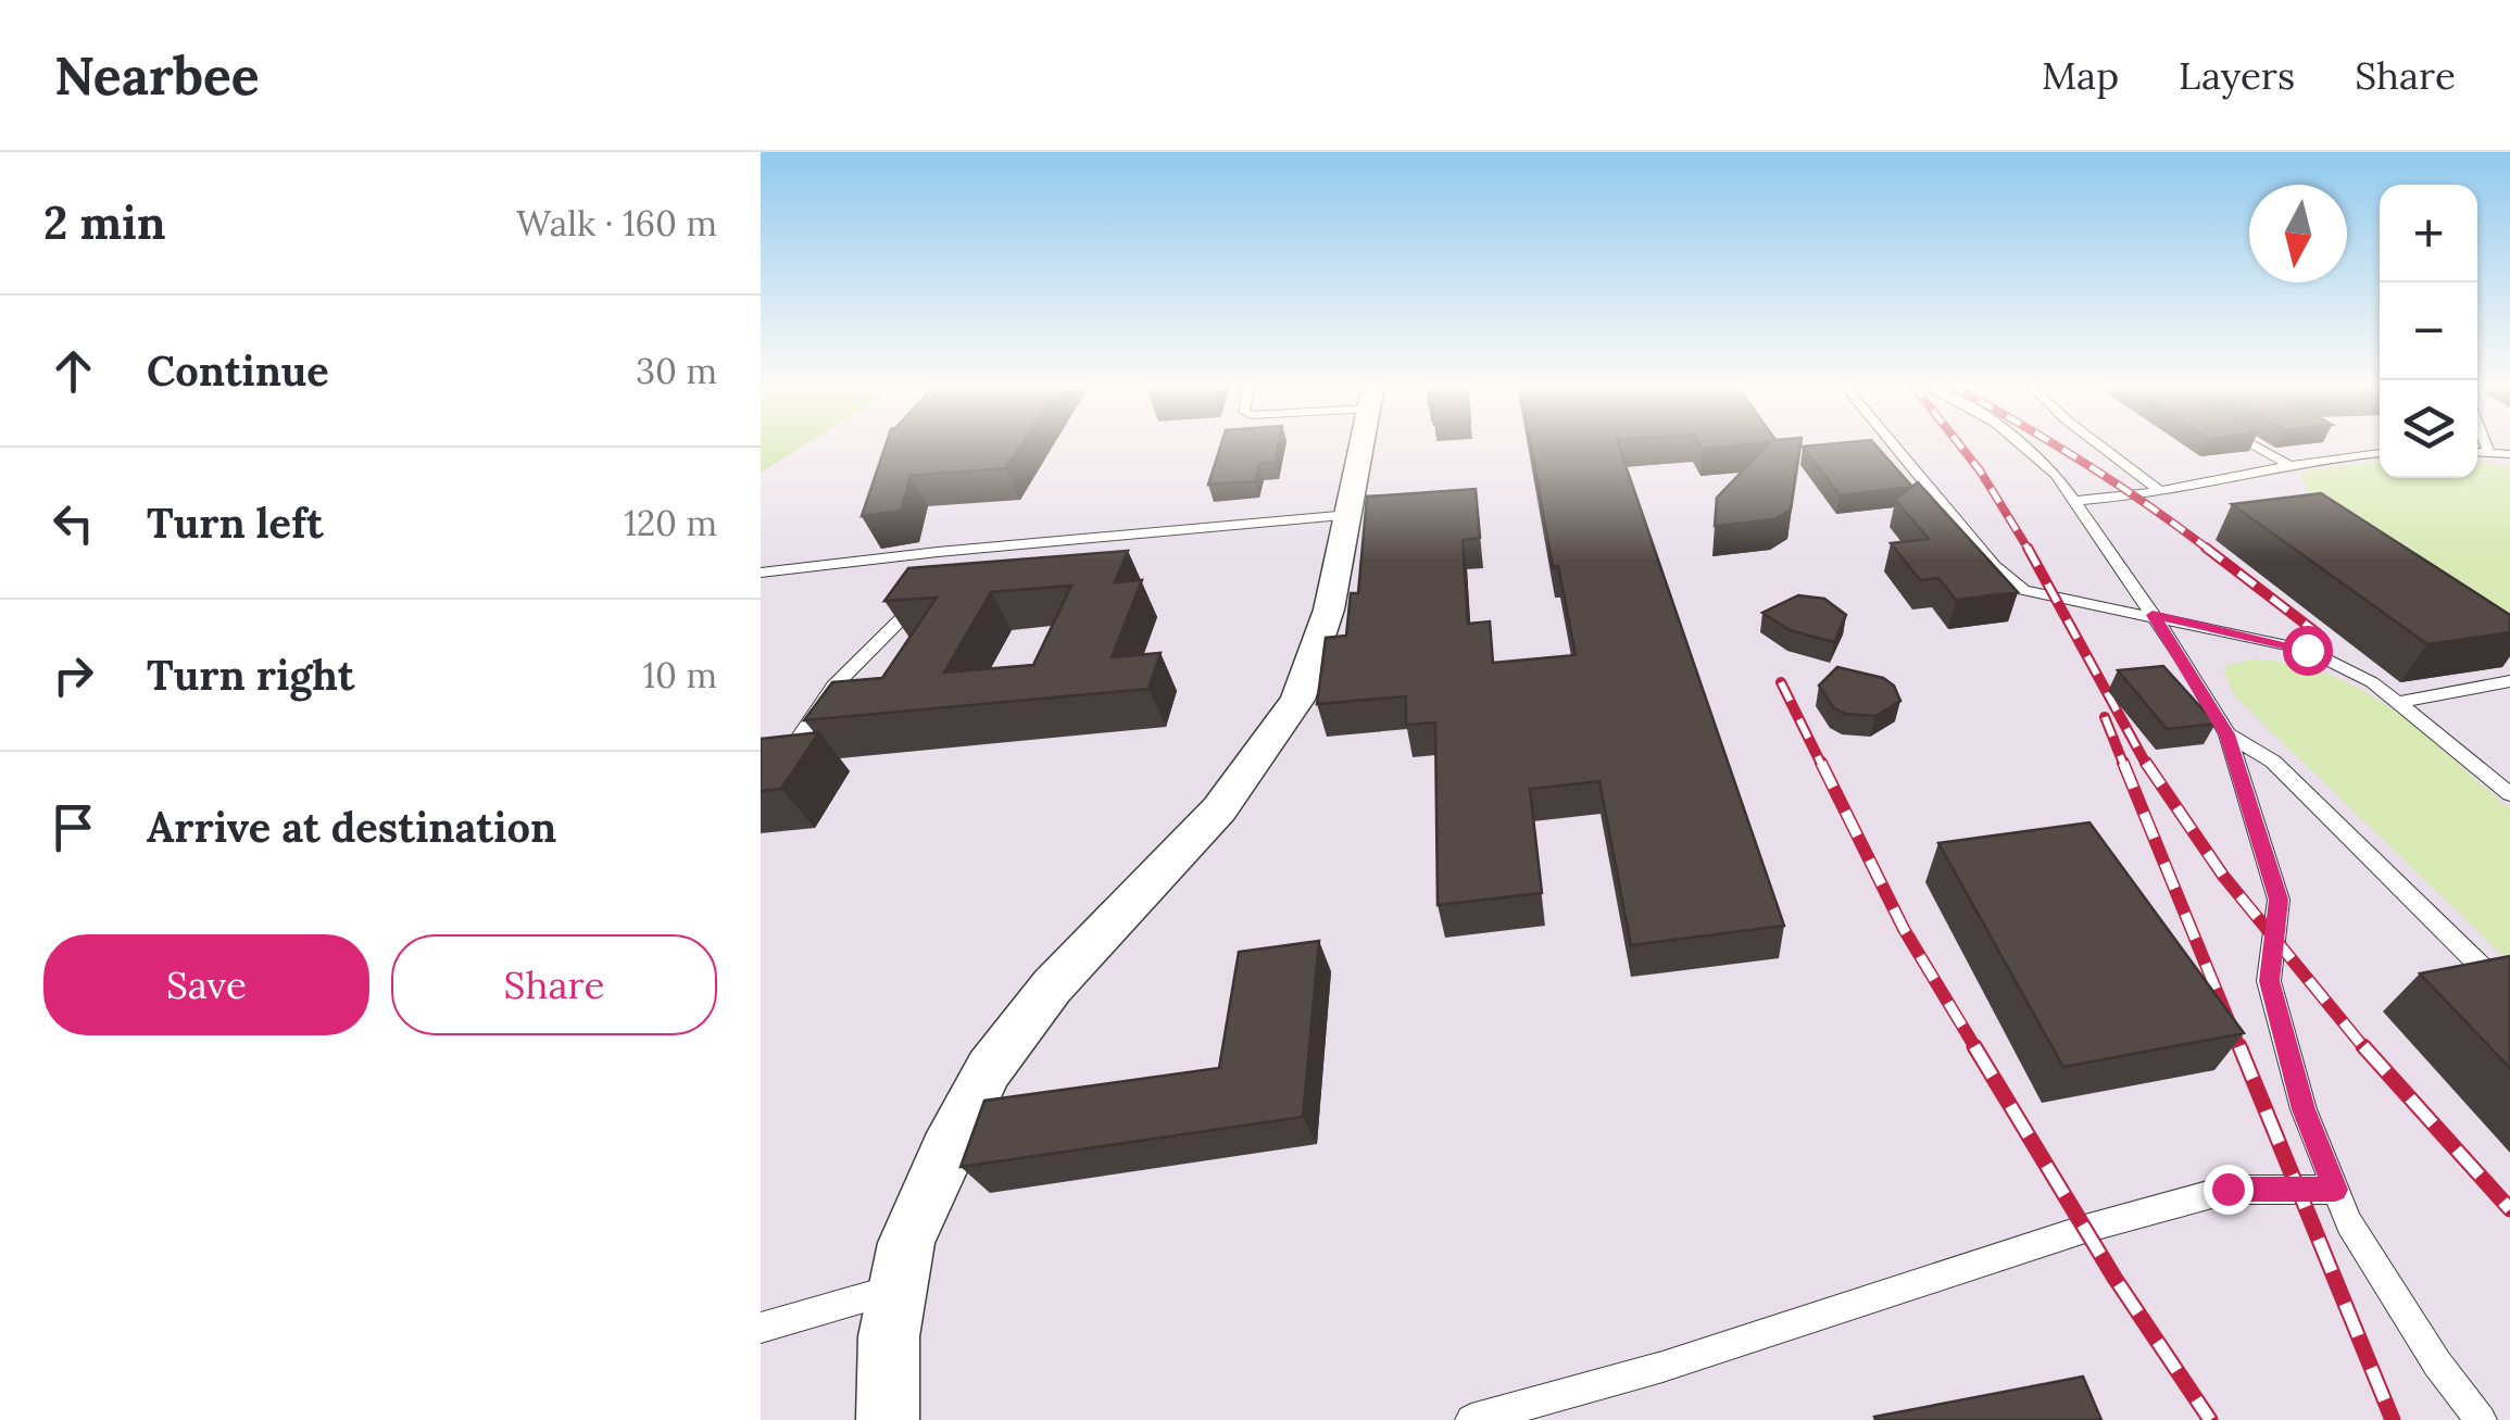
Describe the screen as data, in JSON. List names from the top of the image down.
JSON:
{
  "north": "bottom",
  "page": {
    "header": "Nearbee",
    "nav": ["Map", "Layers", "Share"],
    "heading": ["2 min", "Walk · 160 m"],
    "map_buttons": ["+", "−"],
    "list": [
      ["Continue", "30 m"],
      ["Turn left", "120 m"],
      ["Turn right", "10 m"],
      "Arrive at destination"
    ],
    "buttons": ["Save", "Share"]
  }
}
